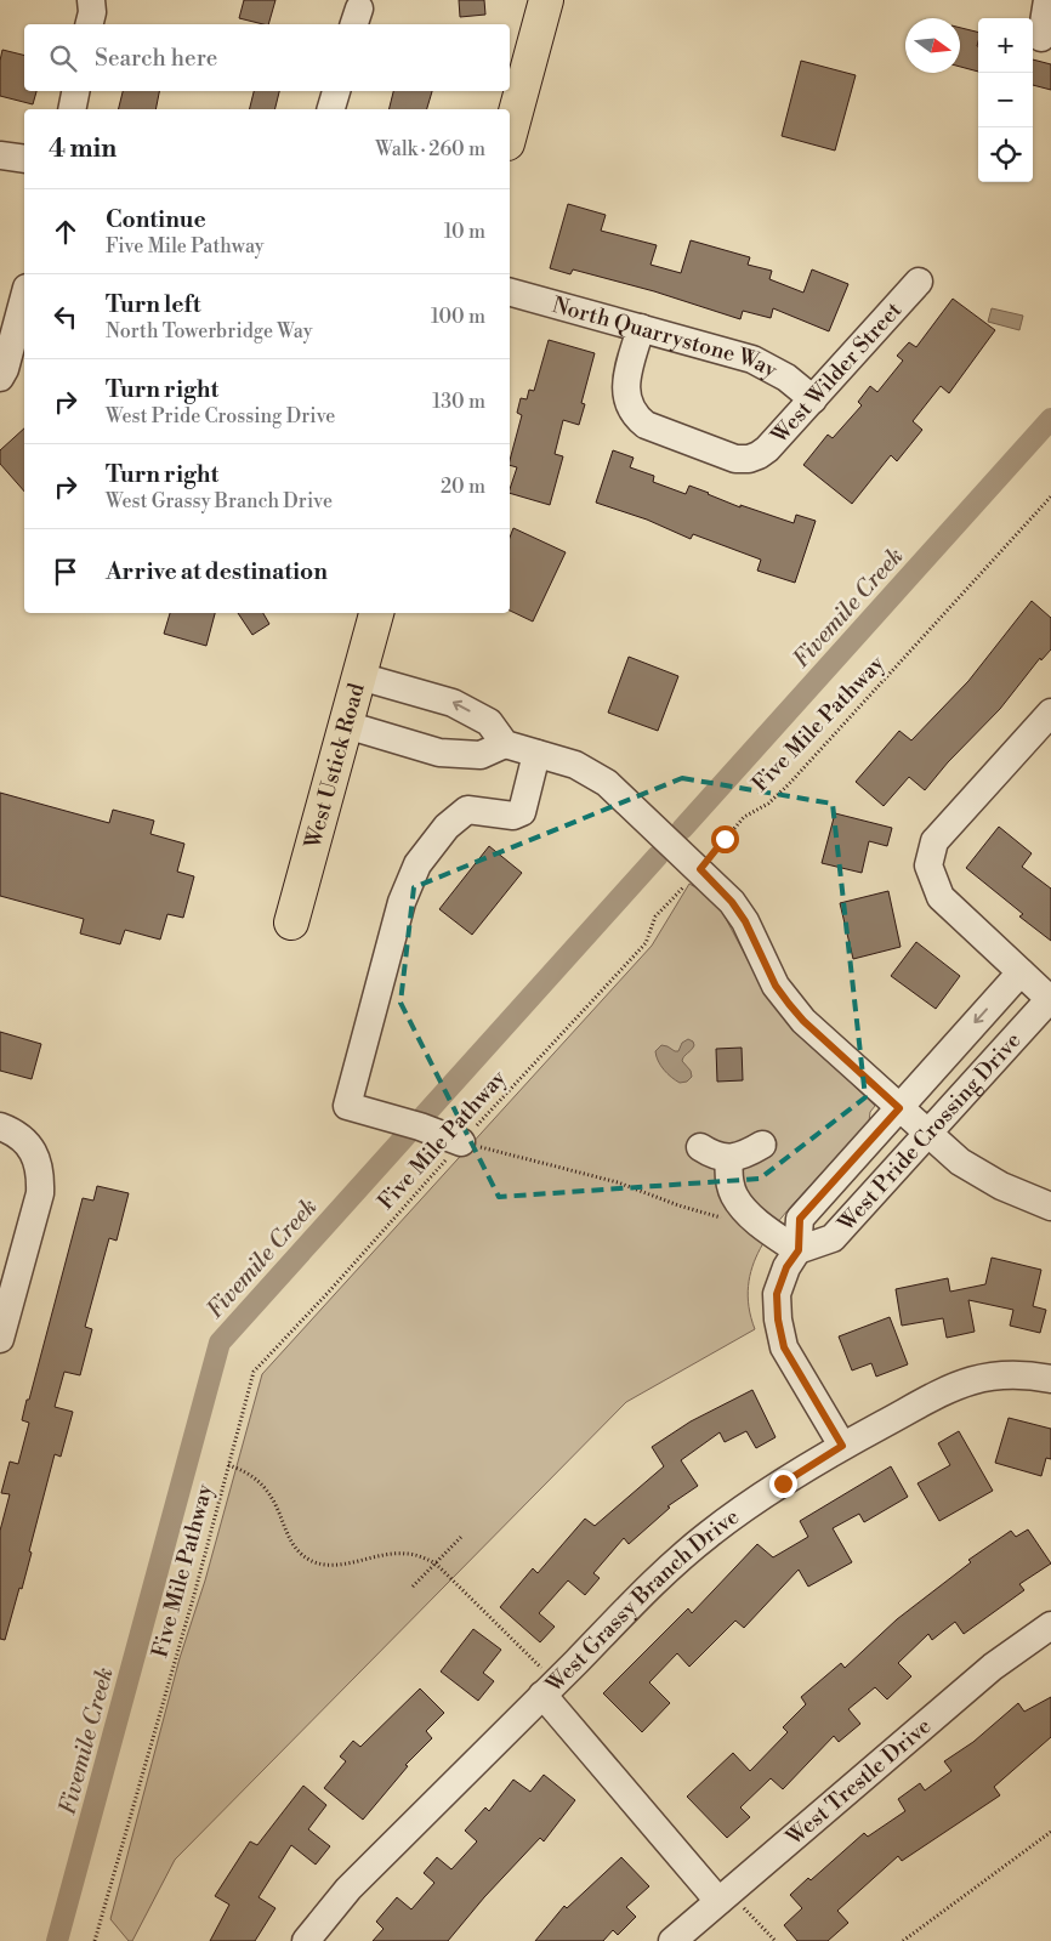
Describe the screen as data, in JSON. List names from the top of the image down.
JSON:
{
  "streets": {
    "main road": ["West Ustick Road"],
    "street": [
      "North Quarrystone Way",
      "West Wilder Street",
      "West Pride Crossing Drive",
      "West Grassy Branch Drive",
      "West Trestle Drive"
    ],
    "path": ["Five Mile Pathway"]
  },
  "crossings": [
    ["North Quarrystone Way", "West Wilder Street"],
    ["West Pride Crossing Drive", "West Grassy Branch Drive"]
  ],
  "water": ["Fivemile Creek"],
  "north": "right",
  "page": {
    "map_buttons": ["+", "−"],
    "search": "Search here",
    "heading": ["4 min", "Walk · 260 m"],
    "list": [
      ["Continue", "Five Mile Pathway", "10 m"],
      ["Turn left", "North Towerbridge Way", "100 m"],
      ["Turn right", "West Pride Crossing Drive", "130 m"],
      ["Turn right", "West Grassy Branch Drive", "20 m"],
      "Arrive at destination"
    ]
  }
}
